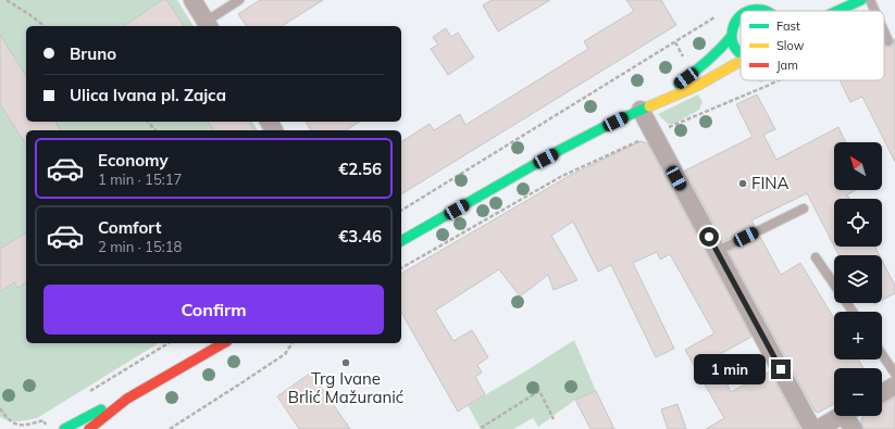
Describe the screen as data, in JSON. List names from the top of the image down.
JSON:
{
  "places": ["FINA", "Trg Ivane Brlić Mažuranić"],
  "legend": ["Fast", "Slow", "Jam"],
  "north": "top left",
  "page": {
    "banner": ["Bruno", "Ulica Ivana pl. Zajca"],
    "list": [
      {
        "name": "Economy",
        "note": "1 min · 15:17",
        "value": "€2.56"
      },
      {
        "name": "Comfort",
        "note": "2 min · 15:18",
        "value": "€3.46"
      }
    ],
    "map_buttons": ["+", "−"],
    "buttons": "Confirm",
    "bubble": "1 min"
  }
}
